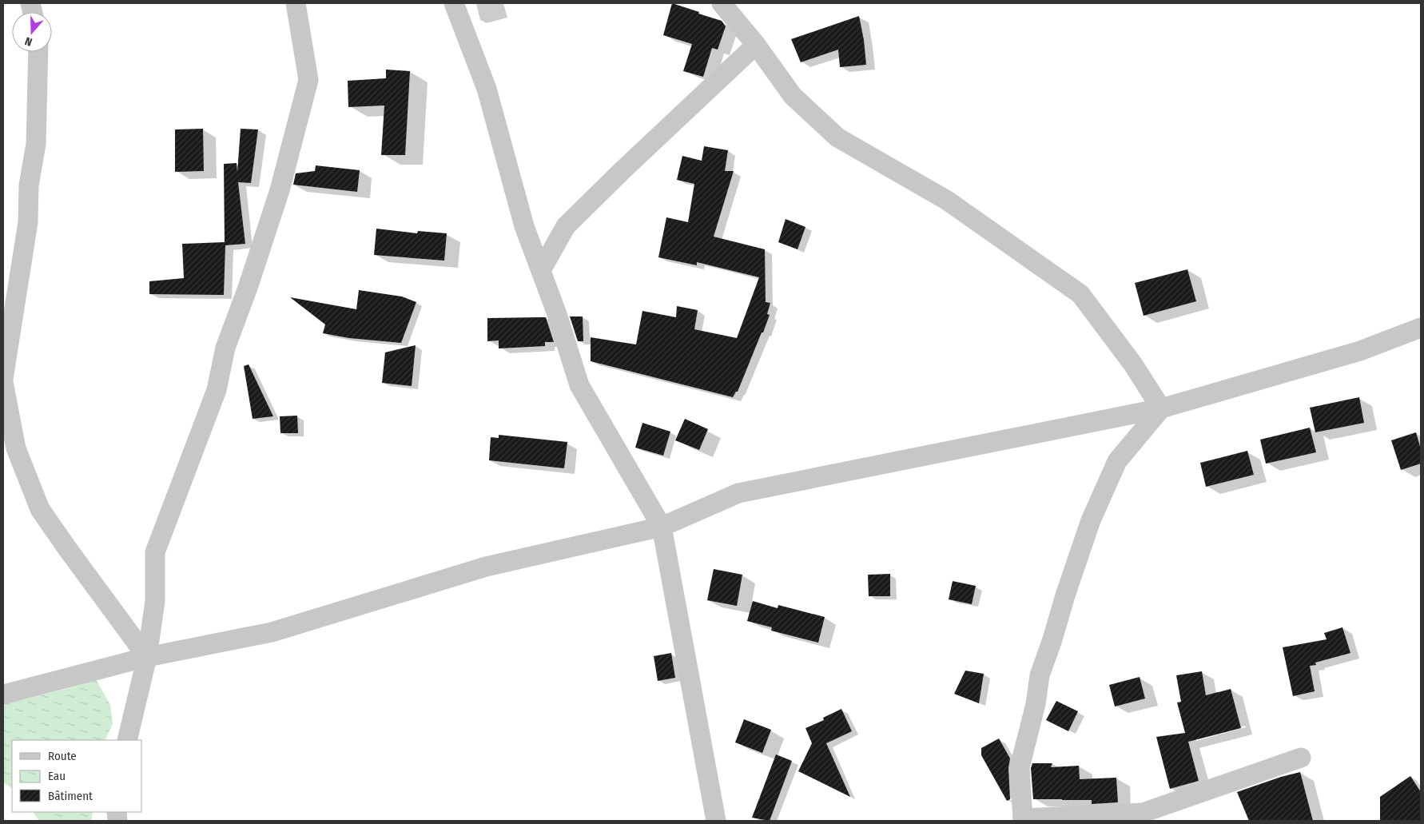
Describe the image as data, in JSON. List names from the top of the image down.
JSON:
{
  "legend": ["Route", "Eau", "Bâtiment"],
  "north": "bottom"
}
